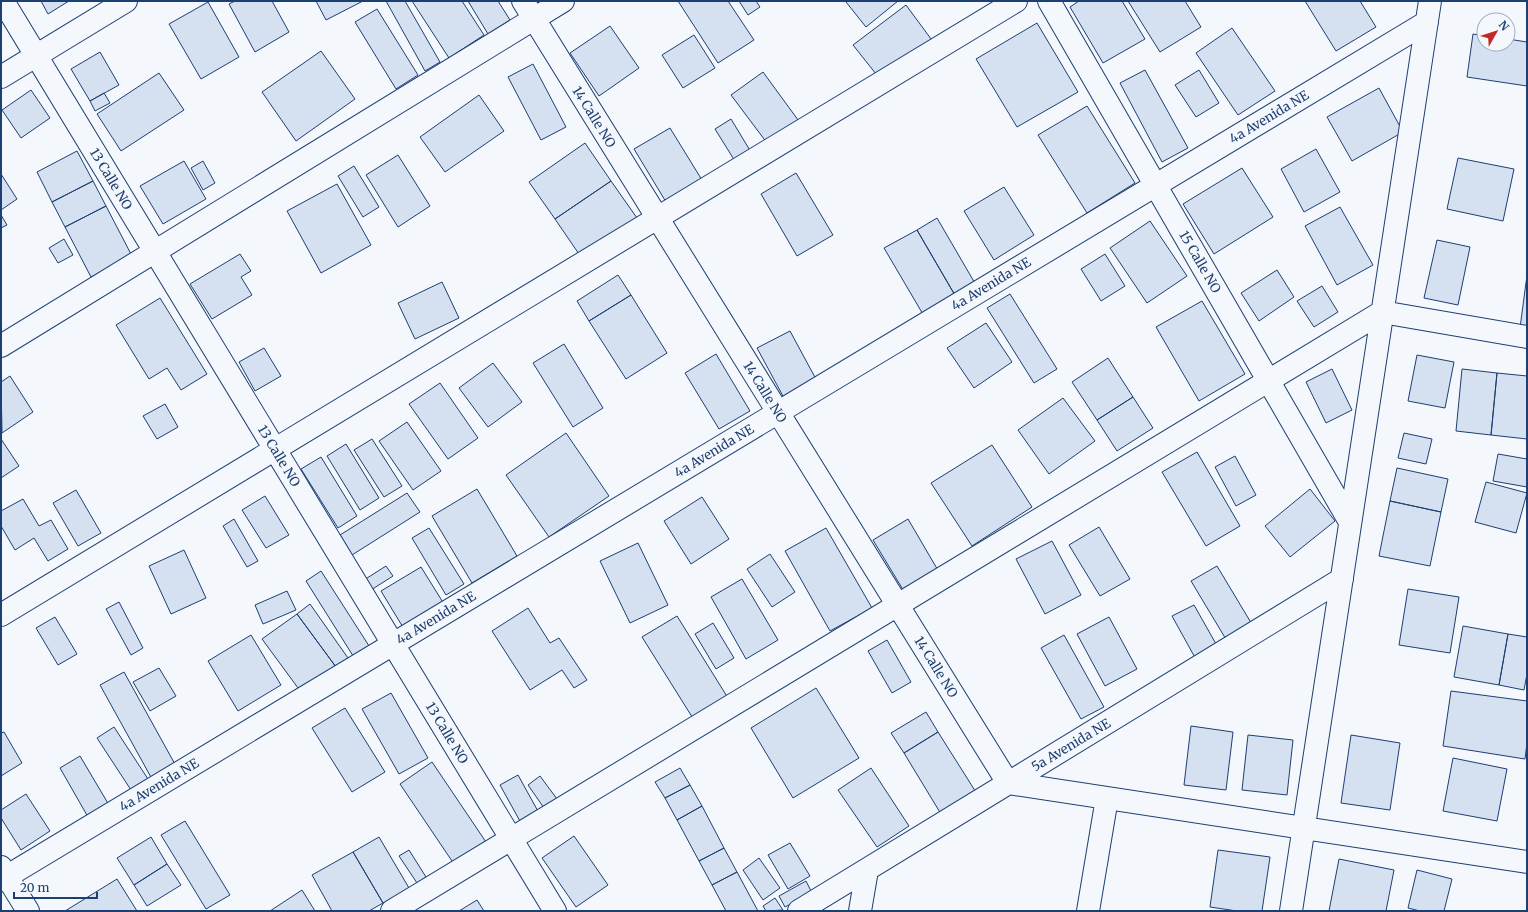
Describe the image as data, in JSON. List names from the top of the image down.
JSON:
{
  "streets": {
    "street": [
      "14 Calle NO",
      "4a Avenida NE",
      "13 Calle NO",
      "15 Calle NO",
      "5a Avenida NE"
    ]
  },
  "crossings": [
    ["14 Calle NO", "4a Avenida NE"],
    ["14 Calle NO", "5a Avenida NE"],
    ["4a Avenida NE", "13 Calle NO"],
    ["4a Avenida NE", "15 Calle NO"]
  ],
  "scale_bar": "20 m",
  "north": "top right"
}
